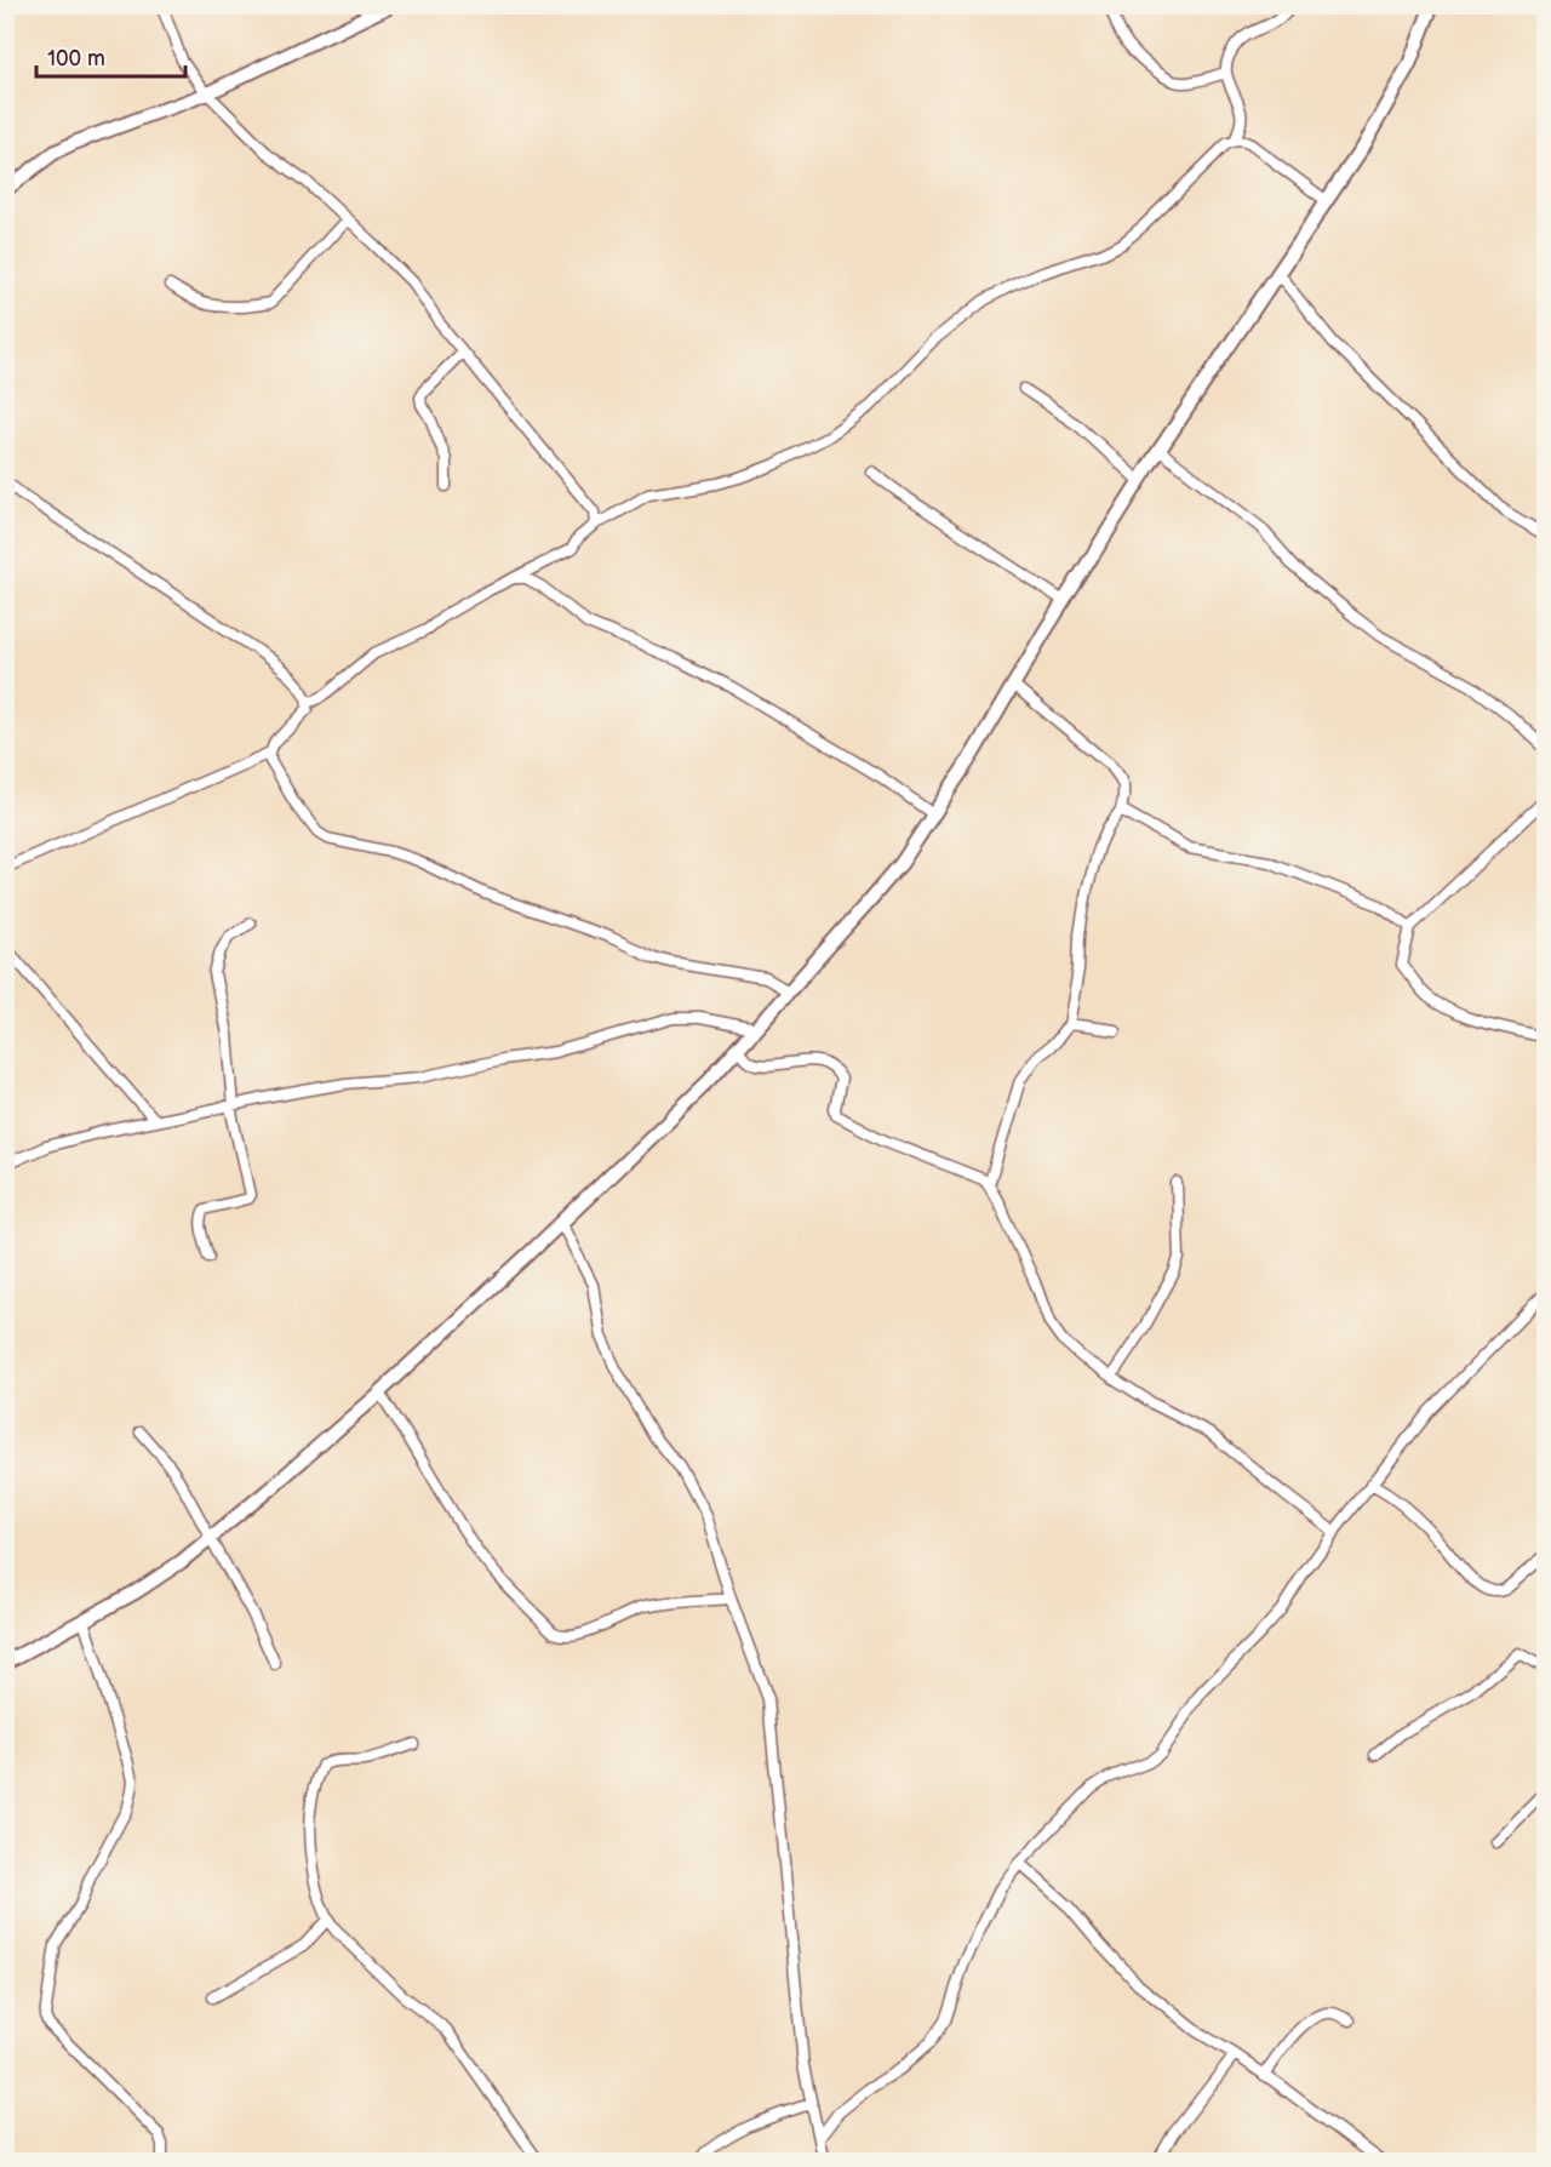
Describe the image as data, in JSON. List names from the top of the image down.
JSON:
{
  "scale_bar": "100 m"
}
